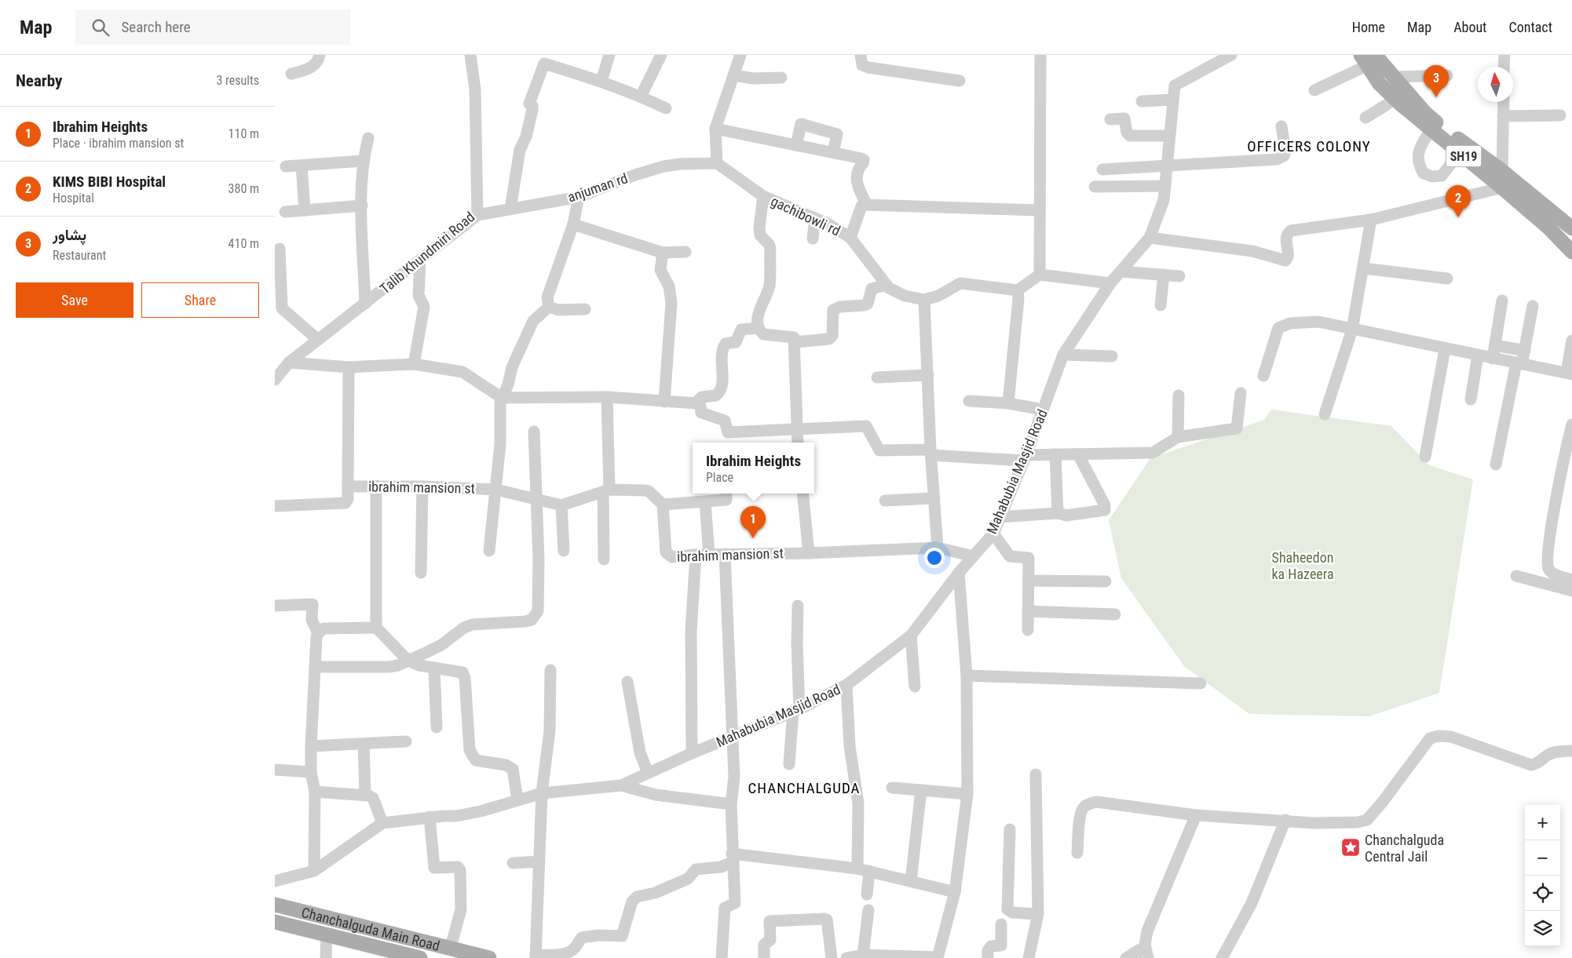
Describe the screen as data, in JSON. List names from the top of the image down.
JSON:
{
  "streets": {
    "main road": ["SH19", "Chanchalguda Main Road"],
    "street": [
      "anjuman rd",
      "gachibowli rd",
      "Talib Khundmiri Road",
      "Mahabubia Masjid Road",
      "ibrahim mansion st"
    ]
  },
  "crossings": [
    ["anjuman rd", "gachibowli rd"],
    ["anjuman rd", "Talib Khundmiri Road"],
    ["Mahabubia Masjid Road", "ibrahim mansion st"]
  ],
  "districts": ["OFFICERS COLONY", "CHANCHALGUDA"],
  "parks": ["Shaheedon ka Hazeera"],
  "places": {
    "place": ["Chanchalguda Central Jail"]
  },
  "north": "top",
  "page": {
    "header": "Map",
    "search": "Search here",
    "nav": [
      "Home",
      "Map",
      "About",
      "Contact"
    ],
    "heading": ["Nearby", "3 results"],
    "pins": ["3", "2", "1"],
    "list": [
      {
        "mark": "1",
        "name": "Ibrahim Heights",
        "note": "Place · ibrahim mansion st",
        "value": "110 m"
      },
      {
        "mark": "2",
        "name": "KIMS BIBI Hospital",
        "note": "Hospital",
        "value": "380 m"
      },
      {
        "mark": "3",
        "name": "پشاور",
        "note": "Restaurant",
        "value": "410 m"
      }
    ],
    "buttons": ["Save", "Share"],
    "popup": ["Ibrahim Heights", "Place"],
    "map_buttons": ["+", "−"]
  }
}
